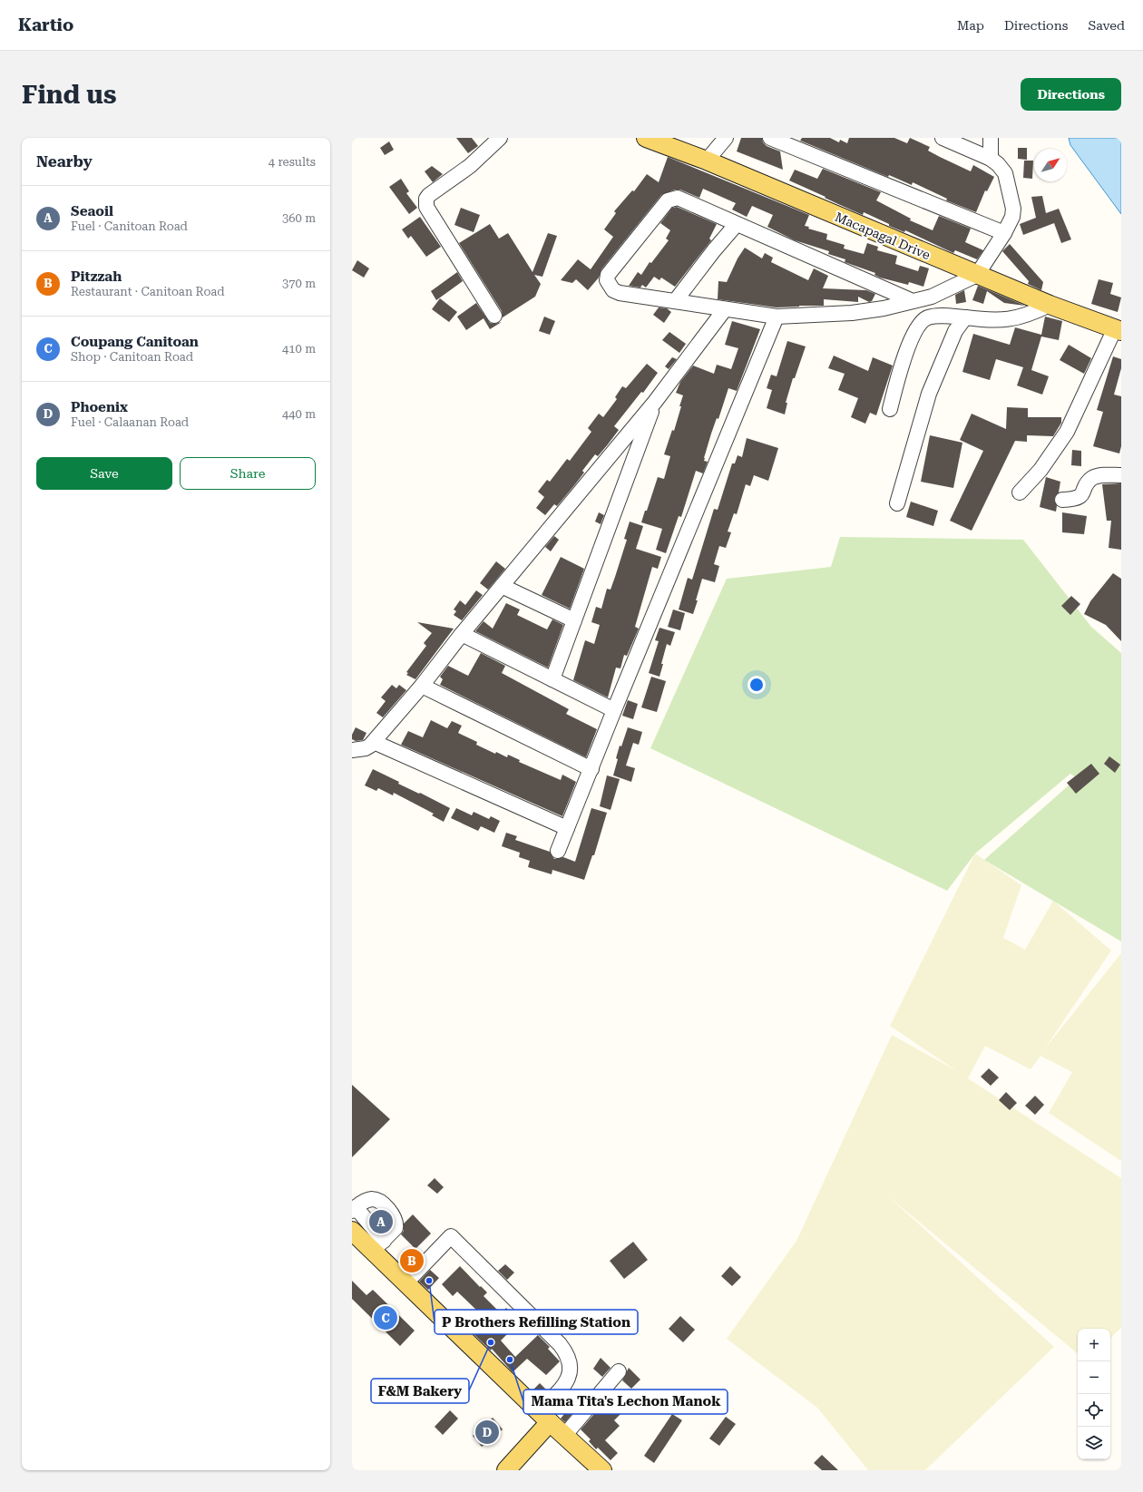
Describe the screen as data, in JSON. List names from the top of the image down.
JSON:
{
  "streets": {
    "main road": ["Macapagal Drive"]
  },
  "places": ["P Brothers Refilling Station", "F&M Bakery", "Mama Tita's Lechon Manok"],
  "north": "top right",
  "page": {
    "header": "Kartio",
    "nav": ["Map", "Directions", "Saved"],
    "buttons": [
      "Directions",
      ["Save", "Share"]
    ],
    "title": "Find us",
    "heading": ["Nearby", "4 results"],
    "list": [
      {
        "mark": "A",
        "name": "Seaoil",
        "note": "Fuel · Canitoan Road",
        "value": "360 m"
      },
      {
        "mark": "B",
        "name": "Pitzzah",
        "note": "Restaurant · Canitoan Road",
        "value": "370 m"
      },
      {
        "mark": "C",
        "name": "Coupang Canitoan",
        "note": "Shop · Canitoan Road",
        "value": "410 m"
      },
      {
        "mark": "D",
        "name": "Phoenix",
        "note": "Fuel · Calaanan Road",
        "value": "440 m"
      }
    ],
    "pins": [
      "A",
      "B",
      "C",
      "D"
    ],
    "map_buttons": ["+", "−"]
  }
}
